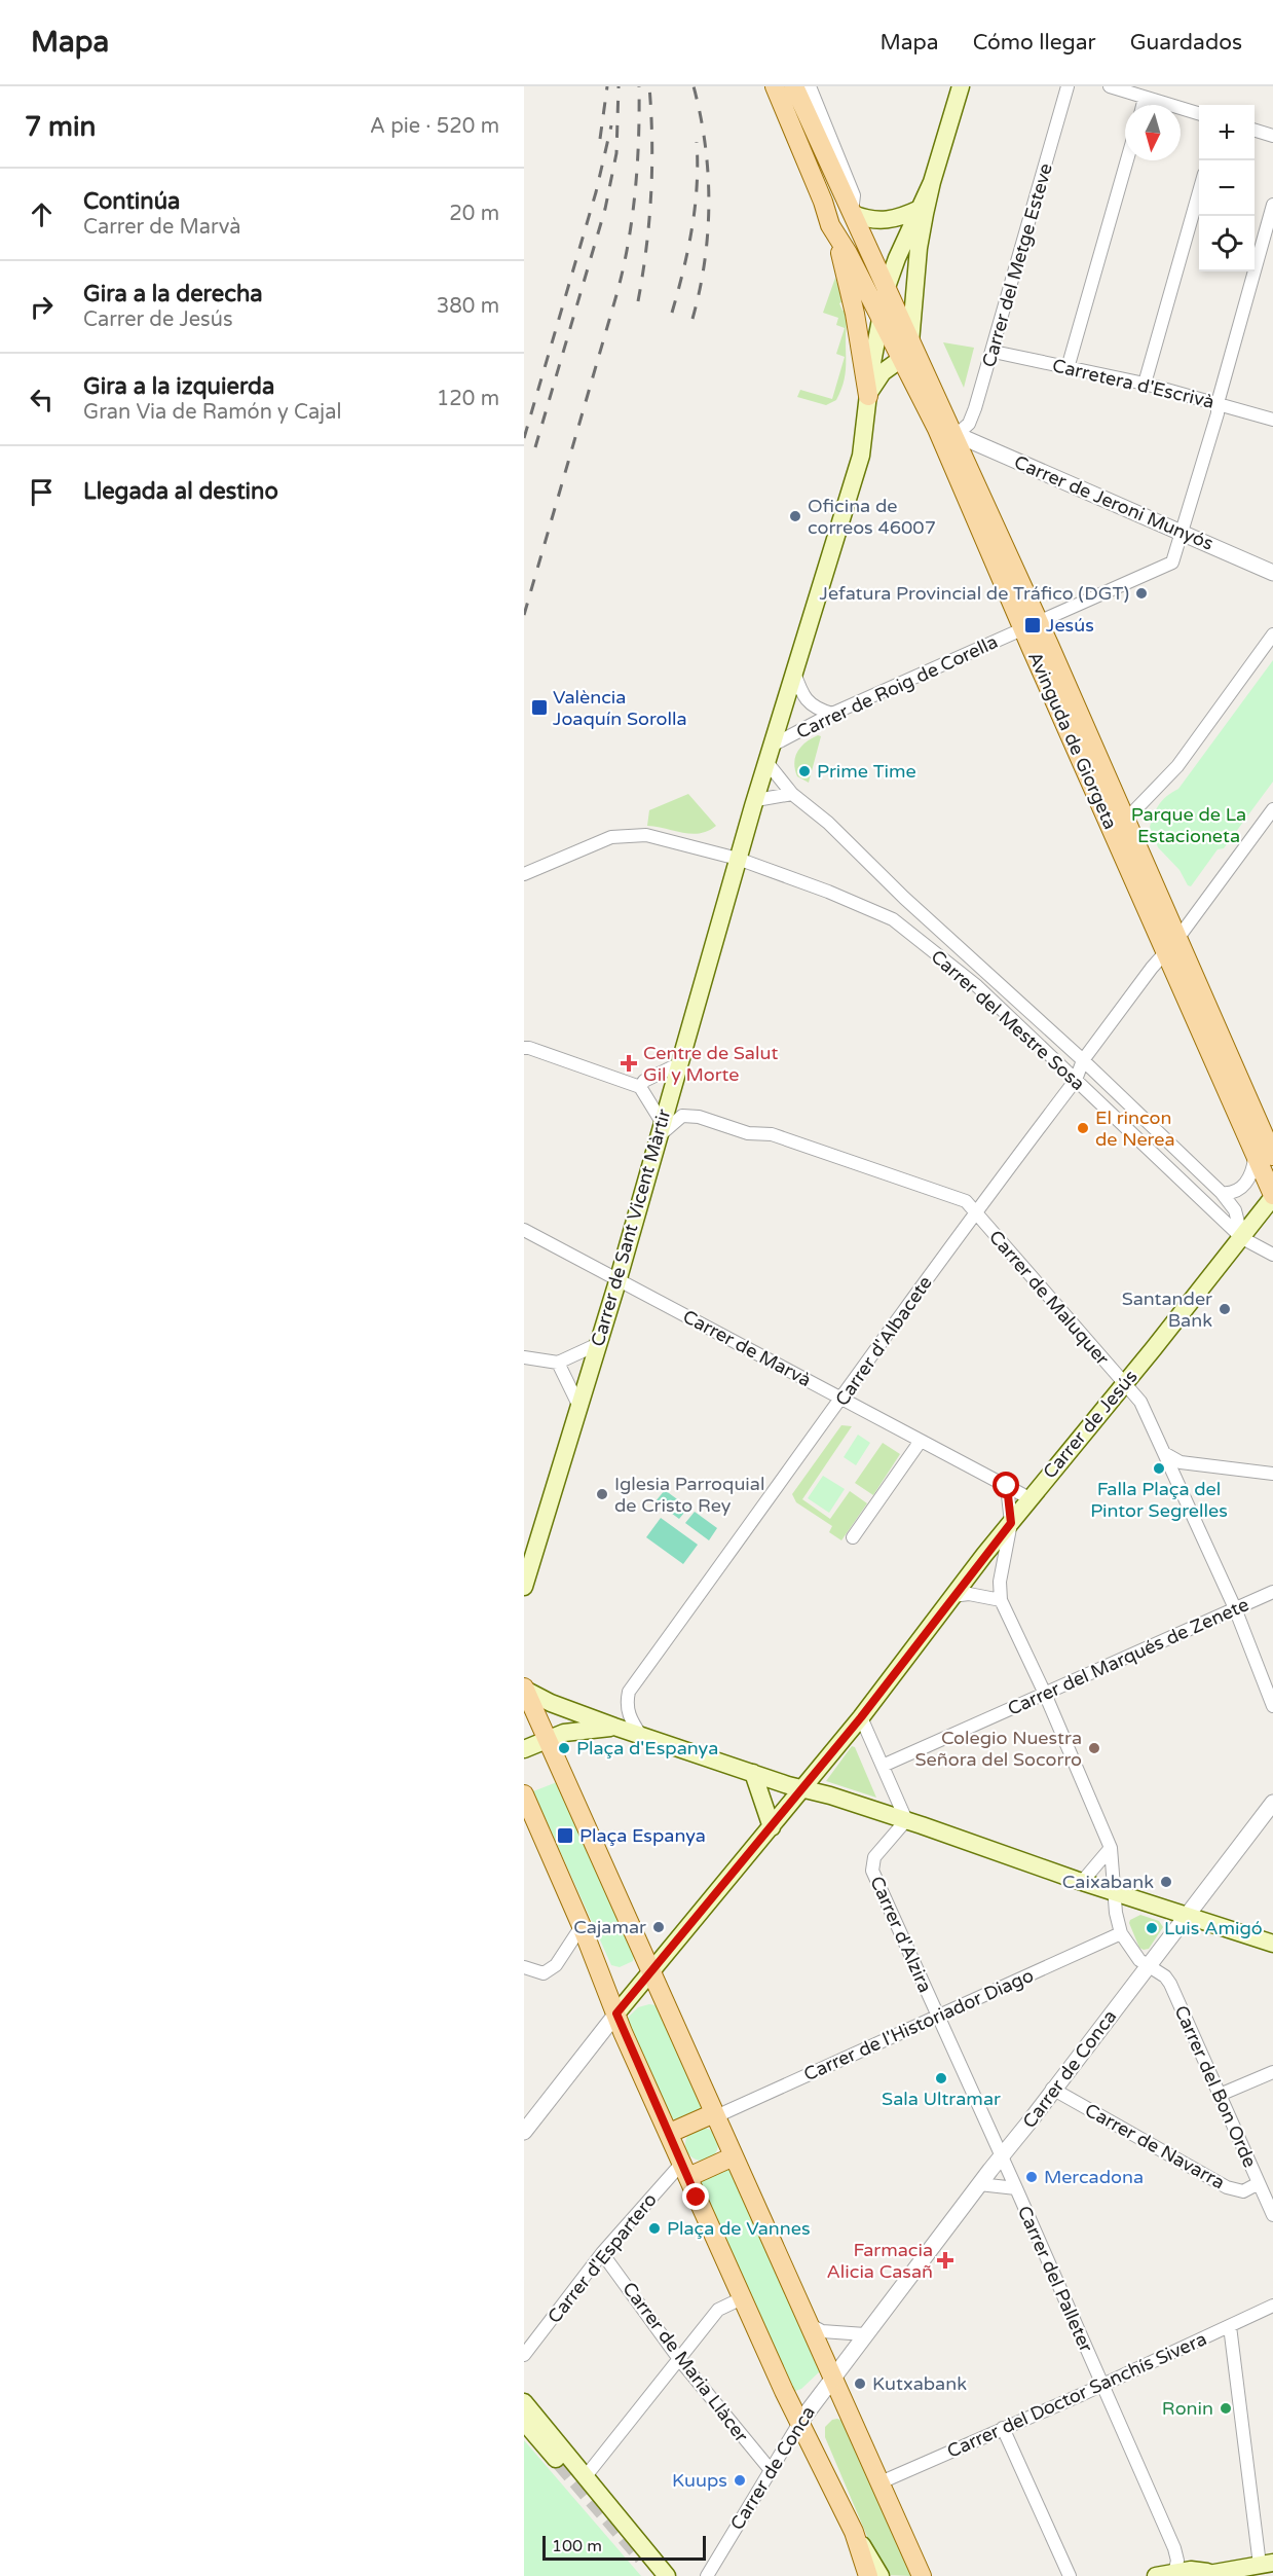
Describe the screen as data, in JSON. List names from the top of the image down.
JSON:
{
  "streets": {
    "main road": ["Avinguda de Giorgeta", "Carrer de Sant Vicent Màrtir", "Carrer de Jesús"],
    "street": [
      "Carrer del Metge Esteve",
      "Carretera d'Escrivà",
      "Carrer de Jeroni Munyós",
      "Carrer de Roig de Corella",
      "Carrer del Mestre Sosa",
      "Carrer de Maluquer",
      "Carrer d'Albacete",
      "Carrer de Marvà",
      "Carrer del Marqués de Zenete",
      "Carrer d'Alzira",
      "Carrer de l'Historiador Diago",
      "Carrer de Conca",
      "Carrer del Bon Orde",
      "Carrer de Navarra",
      "Carrer d'Espartero",
      "Carrer del Palleter",
      "Carrer de Maria Llàcer",
      "Carrer del Doctor Sanchís Sivera"
    ]
  },
  "crossings": [
    ["Carrer del Metge Esteve", "Carretera d'Escrivà"],
    ["Carrer del Metge Esteve", "Carrer de Jeroni Munyós"],
    ["Carrer del Metge Esteve", "Avinguda de Giorgeta"],
    ["Carretera d'Escrivà", "Carrer de Roig de Corella"],
    ["Carrer de Jeroni Munyós", "Carrer de Roig de Corella"],
    ["Carrer de Jeroni Munyós", "Avinguda de Giorgeta"],
    ["Carrer de Roig de Corella", "Avinguda de Giorgeta"],
    ["Carrer de Roig de Corella", "Carrer de Sant Vicent Màrtir"],
    ["Avinguda de Giorgeta", "Carrer de Sant Vicent Màrtir"],
    ["Avinguda de Giorgeta", "Carrer d'Albacete"],
    ["Avinguda de Giorgeta", "Carrer de Jesús"],
    ["Carrer del Mestre Sosa", "Carrer de Sant Vicent Màrtir"],
    ["Carrer del Mestre Sosa", "Carrer d'Albacete"],
    ["Carrer del Mestre Sosa", "Carrer de Jesús"],
    ["Carrer de Sant Vicent Màrtir", "Carrer de Maluquer"],
    ["Carrer de Sant Vicent Màrtir", "Carrer de Marvà"],
    ["Carrer de Maluquer", "Carrer d'Albacete"],
    ["Carrer de Maluquer", "Carrer de Jesús"],
    ["Carrer de Maluquer", "Carrer del Marqués de Zenete"],
    ["Carrer d'Albacete", "Carrer de Marvà"],
    ["Carrer de Marvà", "Carrer de Jesús"],
    ["Carrer d'Alzira", "Carrer de l'Historiador Diago"],
    ["Carrer d'Alzira", "Carrer de Conca"],
    ["Carrer d'Alzira", "Carrer del Palleter"],
    ["Carrer de l'Historiador Diago", "Carrer del Bon Orde"],
    ["Carrer de Conca", "Carrer del Bon Orde"],
    ["Carrer de Conca", "Carrer de Navarra"],
    ["Carrer de Conca", "Carrer del Palleter"],
    ["Carrer de Conca", "Carrer de Maria Llàcer"],
    ["Carrer del Bon Orde", "Carrer de Navarra"],
    ["Carrer d'Espartero", "Carrer de Maria Llàcer"],
    ["Carrer del Palleter", "Carrer del Doctor Sanchís Sivera"]
  ],
  "parks": ["Parque de La Estacioneta"],
  "places": {
    "other": [
      "Oficina de correos 46007",
      "Jefatura Provincial de Tráfico (DGT)",
      "Prime Time",
      "El rincon de Nerea",
      "Santander Bank",
      "Falla Plaça del Pintor Segrelles",
      "Iglesia Parroquial de Cristo Rey",
      "Plaça d'Espanya",
      "Colegio Nuestra Señora del Socorro",
      "Caixabank",
      "Cajamar",
      "Luis Amigó",
      "Sala Ultramar",
      "Mercadona",
      "Plaça de Vannes",
      "Kutxabank",
      "Ronin",
      "Kuups"
    ],
    "transit": ["Jesús", "València Joaquín Sorolla", "Plaça Espanya"],
    "health": ["Centre de Salut Gil y Morte", "Farmacia Alicia Casañ"]
  },
  "scale_bar": "100 m",
  "north": "bottom",
  "page": {
    "header": "Mapa",
    "nav": ["Mapa", "Cómo llegar", "Guardados"],
    "heading": ["7 min", "A pie · 520 m"],
    "map_buttons": ["+", "−"],
    "list": [
      ["Continúa", "Carrer de Marvà", "20 m"],
      ["Gira a la derecha", "Carrer de Jesús", "380 m"],
      ["Gira a la izquierda", "Gran Via de Ramón y Cajal", "120 m"],
      "Llegada al destino"
    ],
    "scale": "100 m"
  }
}
